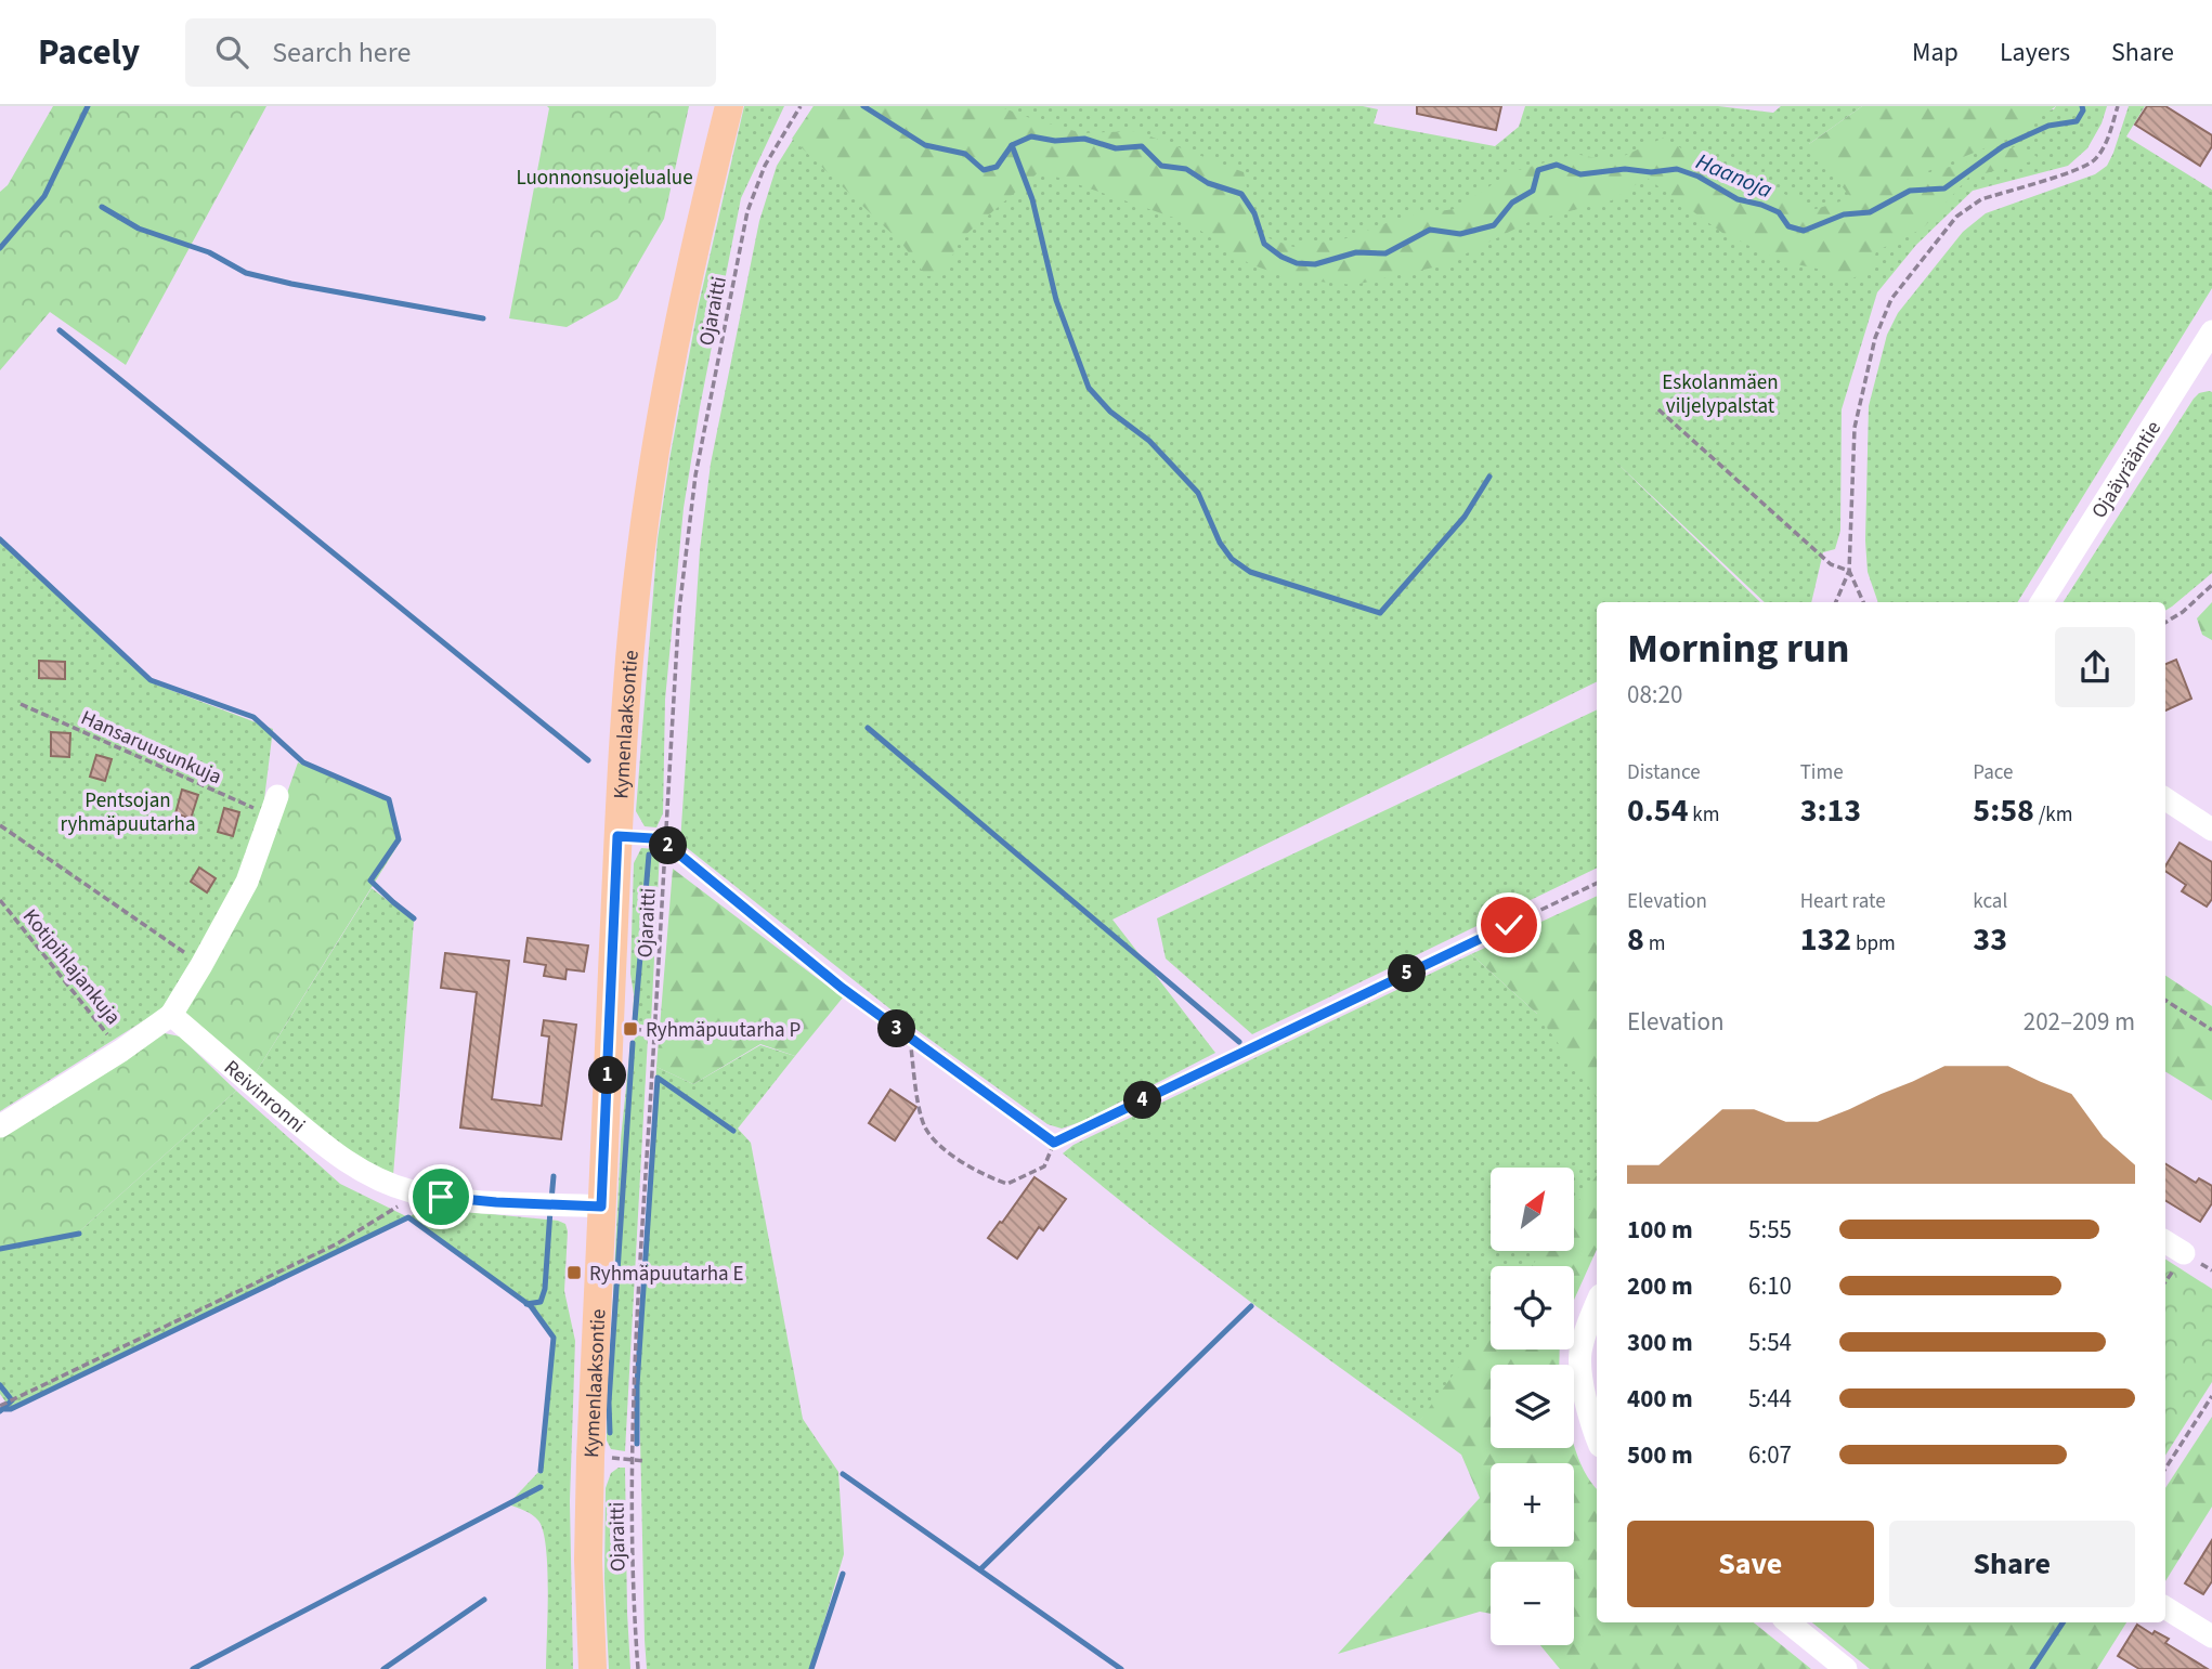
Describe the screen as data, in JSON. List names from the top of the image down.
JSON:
{
  "streets": {
    "main road": ["Kymenlaaksontie"],
    "street": ["Ojaäyrääntie", "Reivinronni"],
    "path": ["Ojaraitti", "Hansaruusunkuja", "Kotipihlajankuja"]
  },
  "crossings": [
    ["Kymenlaaksontie", "Reivinronni"]
  ],
  "water": ["Haanoja"],
  "parks": ["Luonnonsuojelualue", "Eskolanmäen viljelypalstat", "Pentsojan ryhmäpuutarha"],
  "places": {
    "transit": ["Ryhmäpuutarha P", "Ryhmäpuutarha E"]
  },
  "north": "top right",
  "page": {
    "header": "Pacely",
    "search": "Search here",
    "nav": ["Map", "Layers", "Share"],
    "heading": ["Morning run", "08:20"],
    "stats": [
      ["Distance", "0.54 km"],
      ["Time", "3:13"],
      ["Pace", "5:58 /km"],
      ["Elevation", "8 m"],
      ["Heart rate", "132 bpm"],
      ["kcal", "33"]
    ],
    "pins": [
      "2",
      "5",
      "3",
      "1",
      "4"
    ],
    "chart": ["Elevation", "202–209 m"],
    "map_buttons": ["+", "−"],
    "list": [
      {
        "name": "100 m",
        "note": "5:55"
      },
      {
        "name": "200 m",
        "note": "6:10"
      },
      {
        "name": "300 m",
        "note": "5:54"
      },
      {
        "name": "400 m",
        "note": "5:44"
      },
      {
        "name": "500 m",
        "note": "6:07"
      }
    ],
    "buttons": ["Save", "Share"]
  }
}
